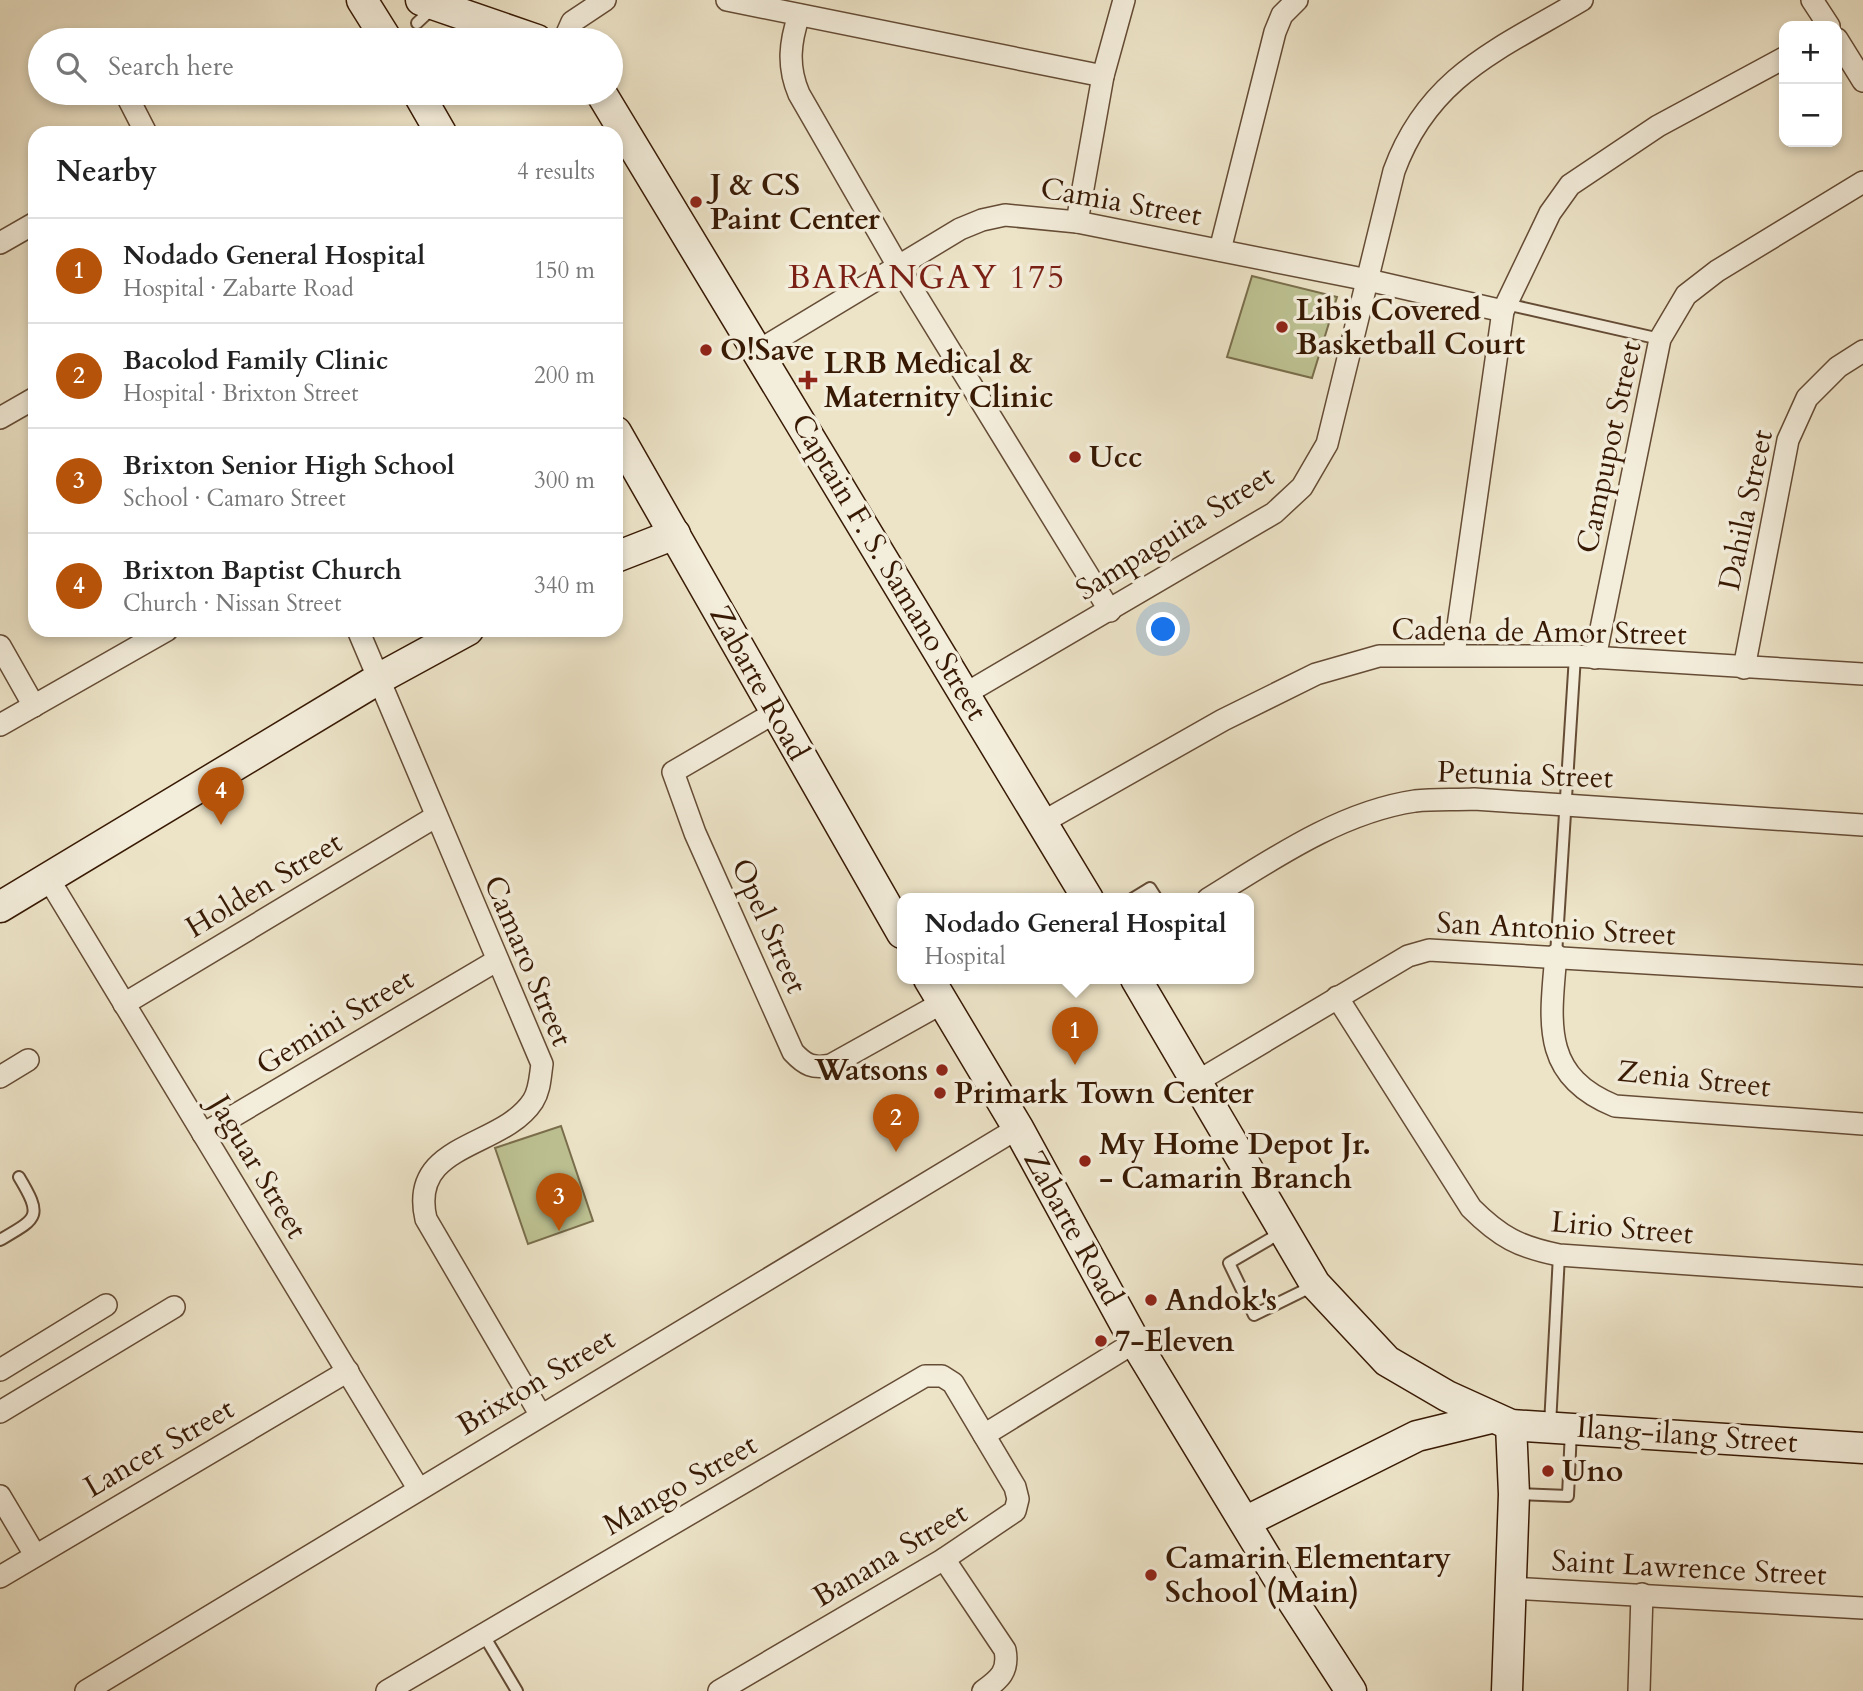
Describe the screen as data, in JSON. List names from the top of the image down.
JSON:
{
  "streets": {
    "main road": ["Captain F. S. Samano Street", "Zabarte Road", "Ilang-ilang Street"],
    "street": [
      "Camia Street",
      "Campupot Street",
      "Dahila Street",
      "Sampaguita Street",
      "Cadena de Amor Street",
      "Petunia Street",
      "Holden Street",
      "Opel Street",
      "San Antonio Street",
      "Camaro Street",
      "Gemini Street",
      "Zenia Street",
      "Jaguar Street",
      "Lirio Street",
      "Brixton Street",
      "Lancer Street",
      "Mango Street",
      "Banana Street",
      "Saint Lawrence Street"
    ]
  },
  "crossings": [
    ["Camia Street", "Sampaguita Street"],
    ["Camia Street", "Captain F. S. Samano Street"],
    ["Campupot Street", "Cadena de Amor Street"],
    ["Dahila Street", "Cadena de Amor Street"],
    ["Sampaguita Street", "Captain F. S. Samano Street"],
    ["Captain F. S. Samano Street", "Cadena de Amor Street"],
    ["Zabarte Road", "Opel Street"],
    ["Zabarte Road", "Brixton Street"],
    ["Holden Street", "Camaro Street"],
    ["Holden Street", "Jaguar Street"],
    ["San Antonio Street", "Zenia Street"],
    ["San Antonio Street", "Lirio Street"],
    ["Camaro Street", "Gemini Street"],
    ["Camaro Street", "Brixton Street"],
    ["Gemini Street", "Jaguar Street"],
    ["Jaguar Street", "Brixton Street"],
    ["Jaguar Street", "Lancer Street"],
    ["Mango Street", "Banana Street"]
  ],
  "districts": ["BARANGAY 175"],
  "places": {
    "other": [
      "J & CS Paint Center",
      "Libis Covered Basketball Court",
      "O!Save",
      "Ucc",
      "Watsons",
      "Primark Town Center",
      "My Home Depot Jr. - Camarin Branch",
      "Andok's",
      "7-Eleven",
      "Uno",
      "Camarin Elementary School (Main)"
    ],
    "health": ["LRB Medical & Maternity Clinic"]
  },
  "page": {
    "map_buttons": ["+", "−"],
    "search": "Search here",
    "heading": ["Nearby", "4 results"],
    "list": [
      {
        "mark": "1",
        "name": "Nodado General Hospital",
        "note": "Hospital · Zabarte Road",
        "value": "150 m"
      },
      {
        "mark": "2",
        "name": "Bacolod Family Clinic",
        "note": "Hospital · Brixton Street",
        "value": "200 m"
      },
      {
        "mark": "3",
        "name": "Brixton Senior High School",
        "note": "School · Camaro Street",
        "value": "300 m"
      },
      {
        "mark": "4",
        "name": "Brixton Baptist Church",
        "note": "Church · Nissan Street",
        "value": "340 m"
      }
    ],
    "pins": [
      "4",
      "1",
      "2",
      "3"
    ],
    "popup": ["Nodado General Hospital", "Hospital"]
  }
}
